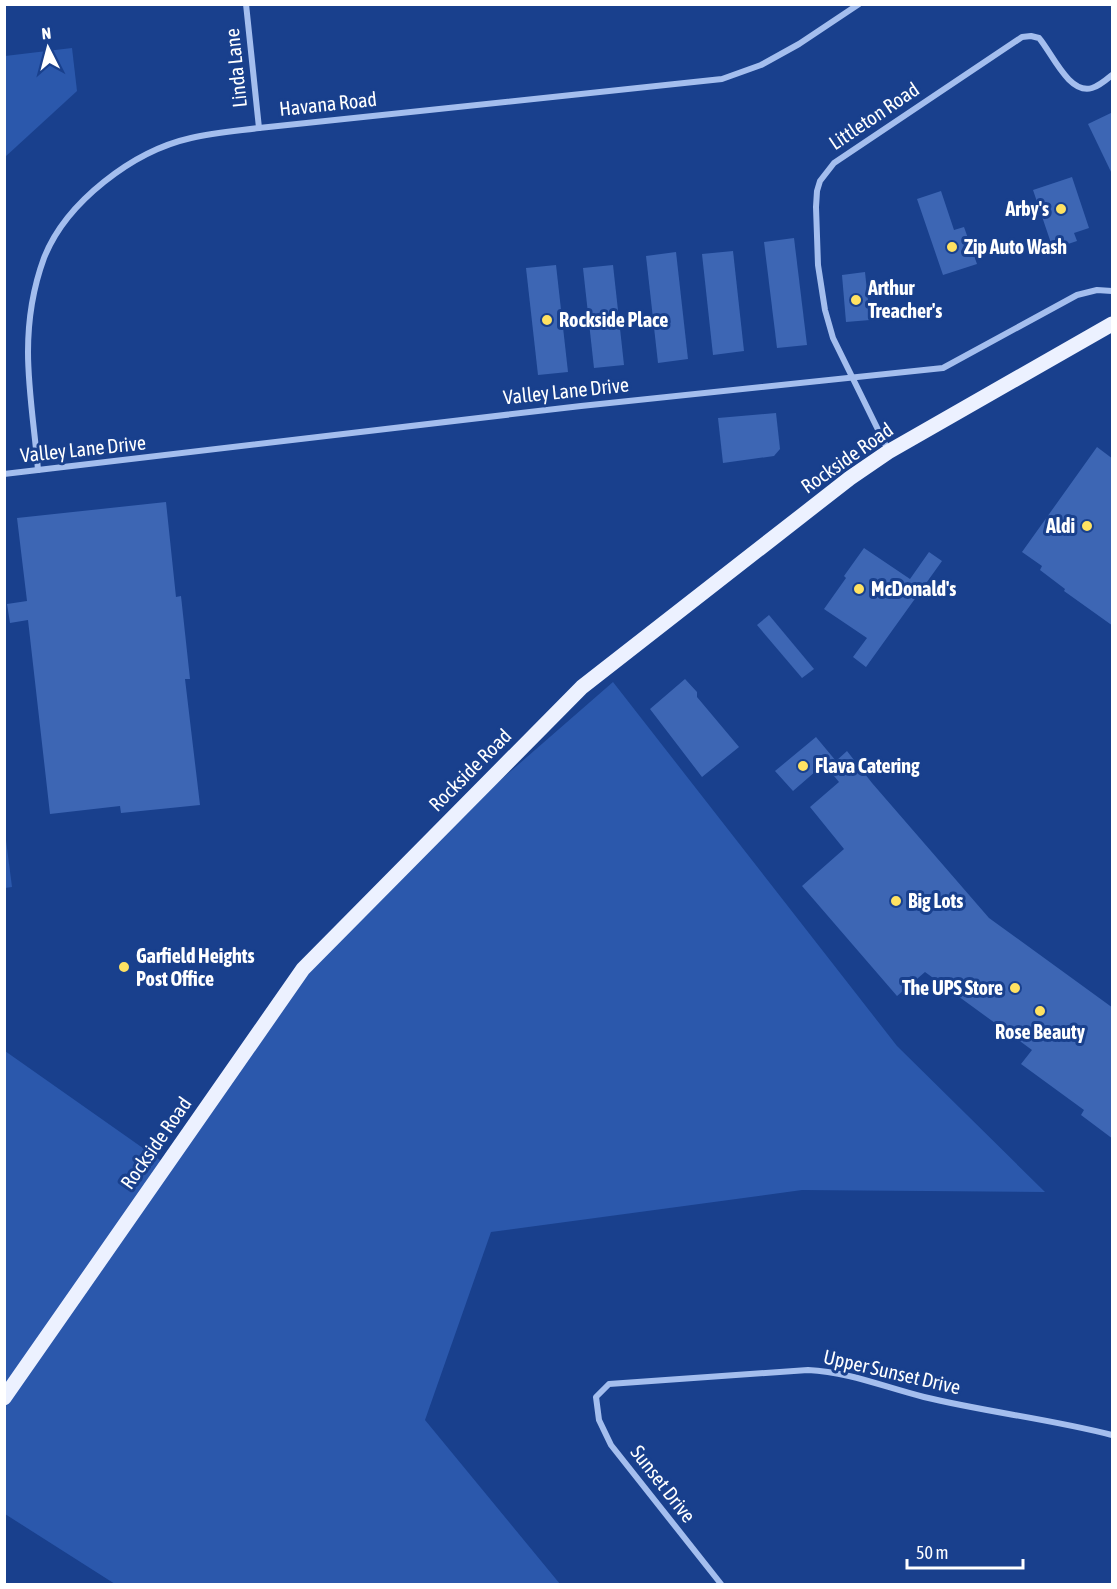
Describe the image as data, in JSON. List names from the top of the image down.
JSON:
{
  "streets": {
    "main road": ["Rockside Road"],
    "street": [
      "Linda Lane",
      "Havana Road",
      "Littleton Road",
      "Valley Lane Drive",
      "Upper Sunset Drive",
      "Sunset Drive"
    ]
  },
  "crossings": [
    ["Linda Lane", "Havana Road"],
    ["Havana Road", "Valley Lane Drive"],
    ["Littleton Road", "Valley Lane Drive"],
    ["Upper Sunset Drive", "Sunset Drive"]
  ],
  "places": [
    "Arby's",
    "Zip Auto Wash",
    "Arthur Treacher's",
    "Rockside Place",
    "Aldi",
    "McDonald's",
    "Flava Catering",
    "Big Lots",
    "Garfield Heights Post Office",
    "The UPS Store",
    "Rose Beauty"
  ],
  "scale_bar": "50 m",
  "north": "top"
}
